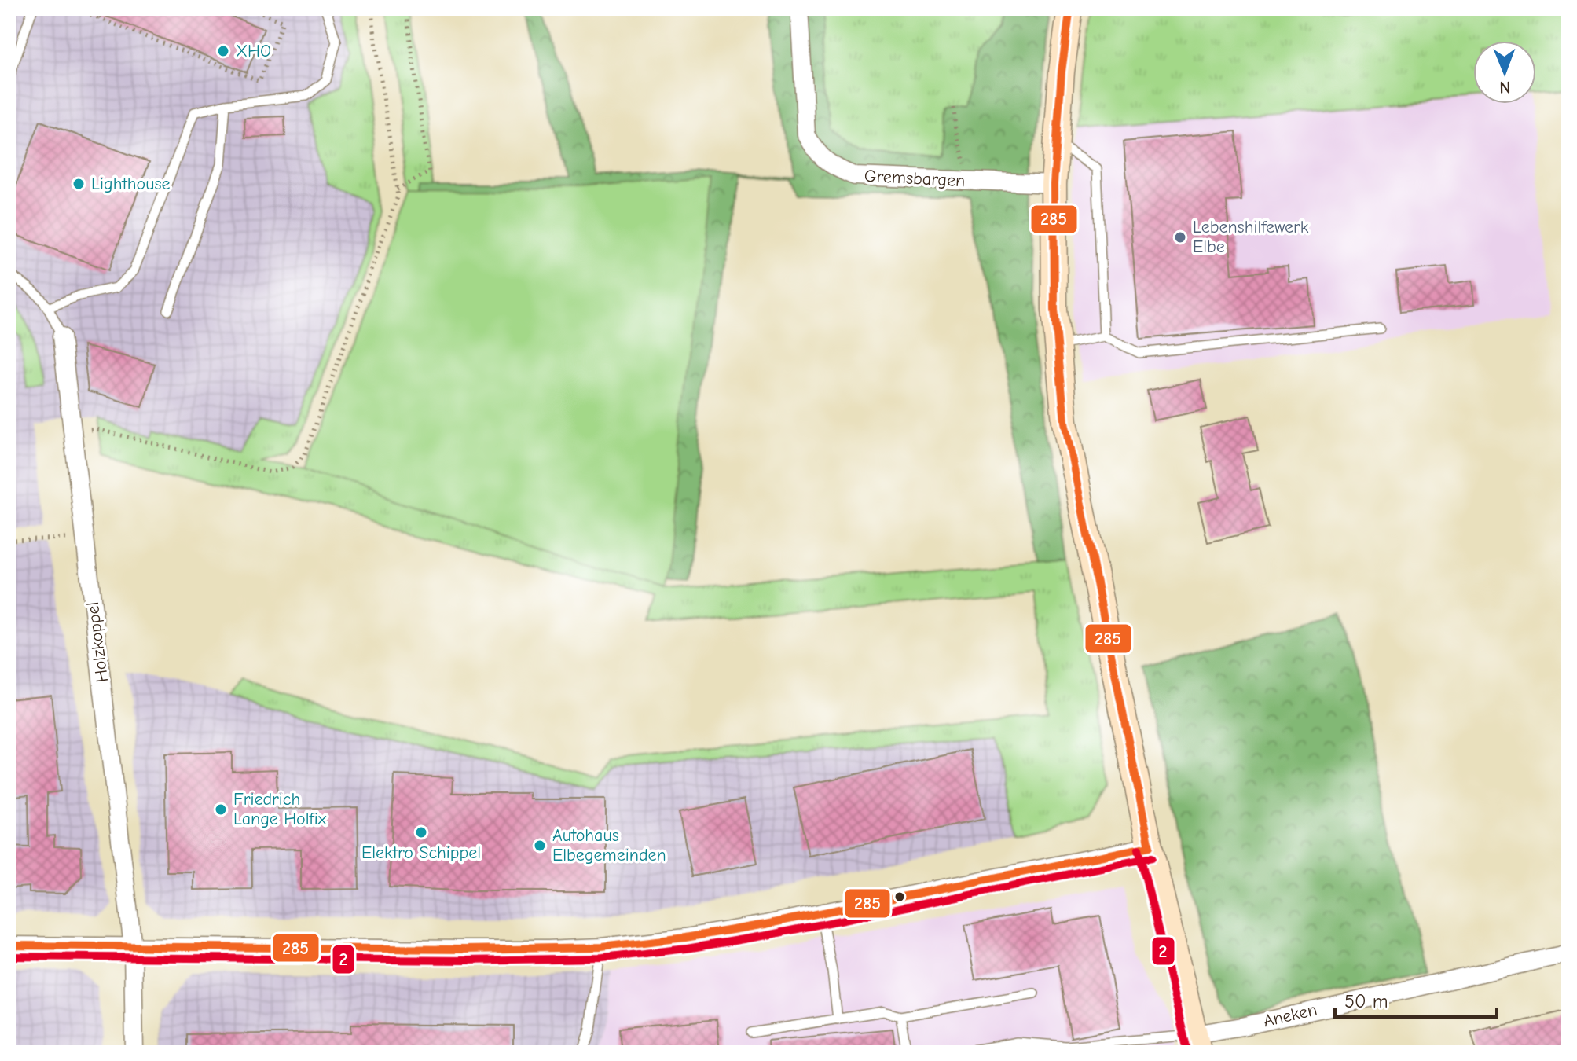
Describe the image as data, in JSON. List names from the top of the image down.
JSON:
{
  "streets": {
    "street": ["Gremsbargen", "Holzkoppel", "Aneken"]
  },
  "places": [
    "XHO",
    "Lighthouse",
    "Lebenshilfewerk Elbe",
    "Friedrich Lange Holfix",
    "Elektro Schippel",
    "Autohaus Elbegemeinden"
  ],
  "lines": ["transit line 285", "transit line 2"],
  "scale_bar": "50 m",
  "north": "bottom"
}
